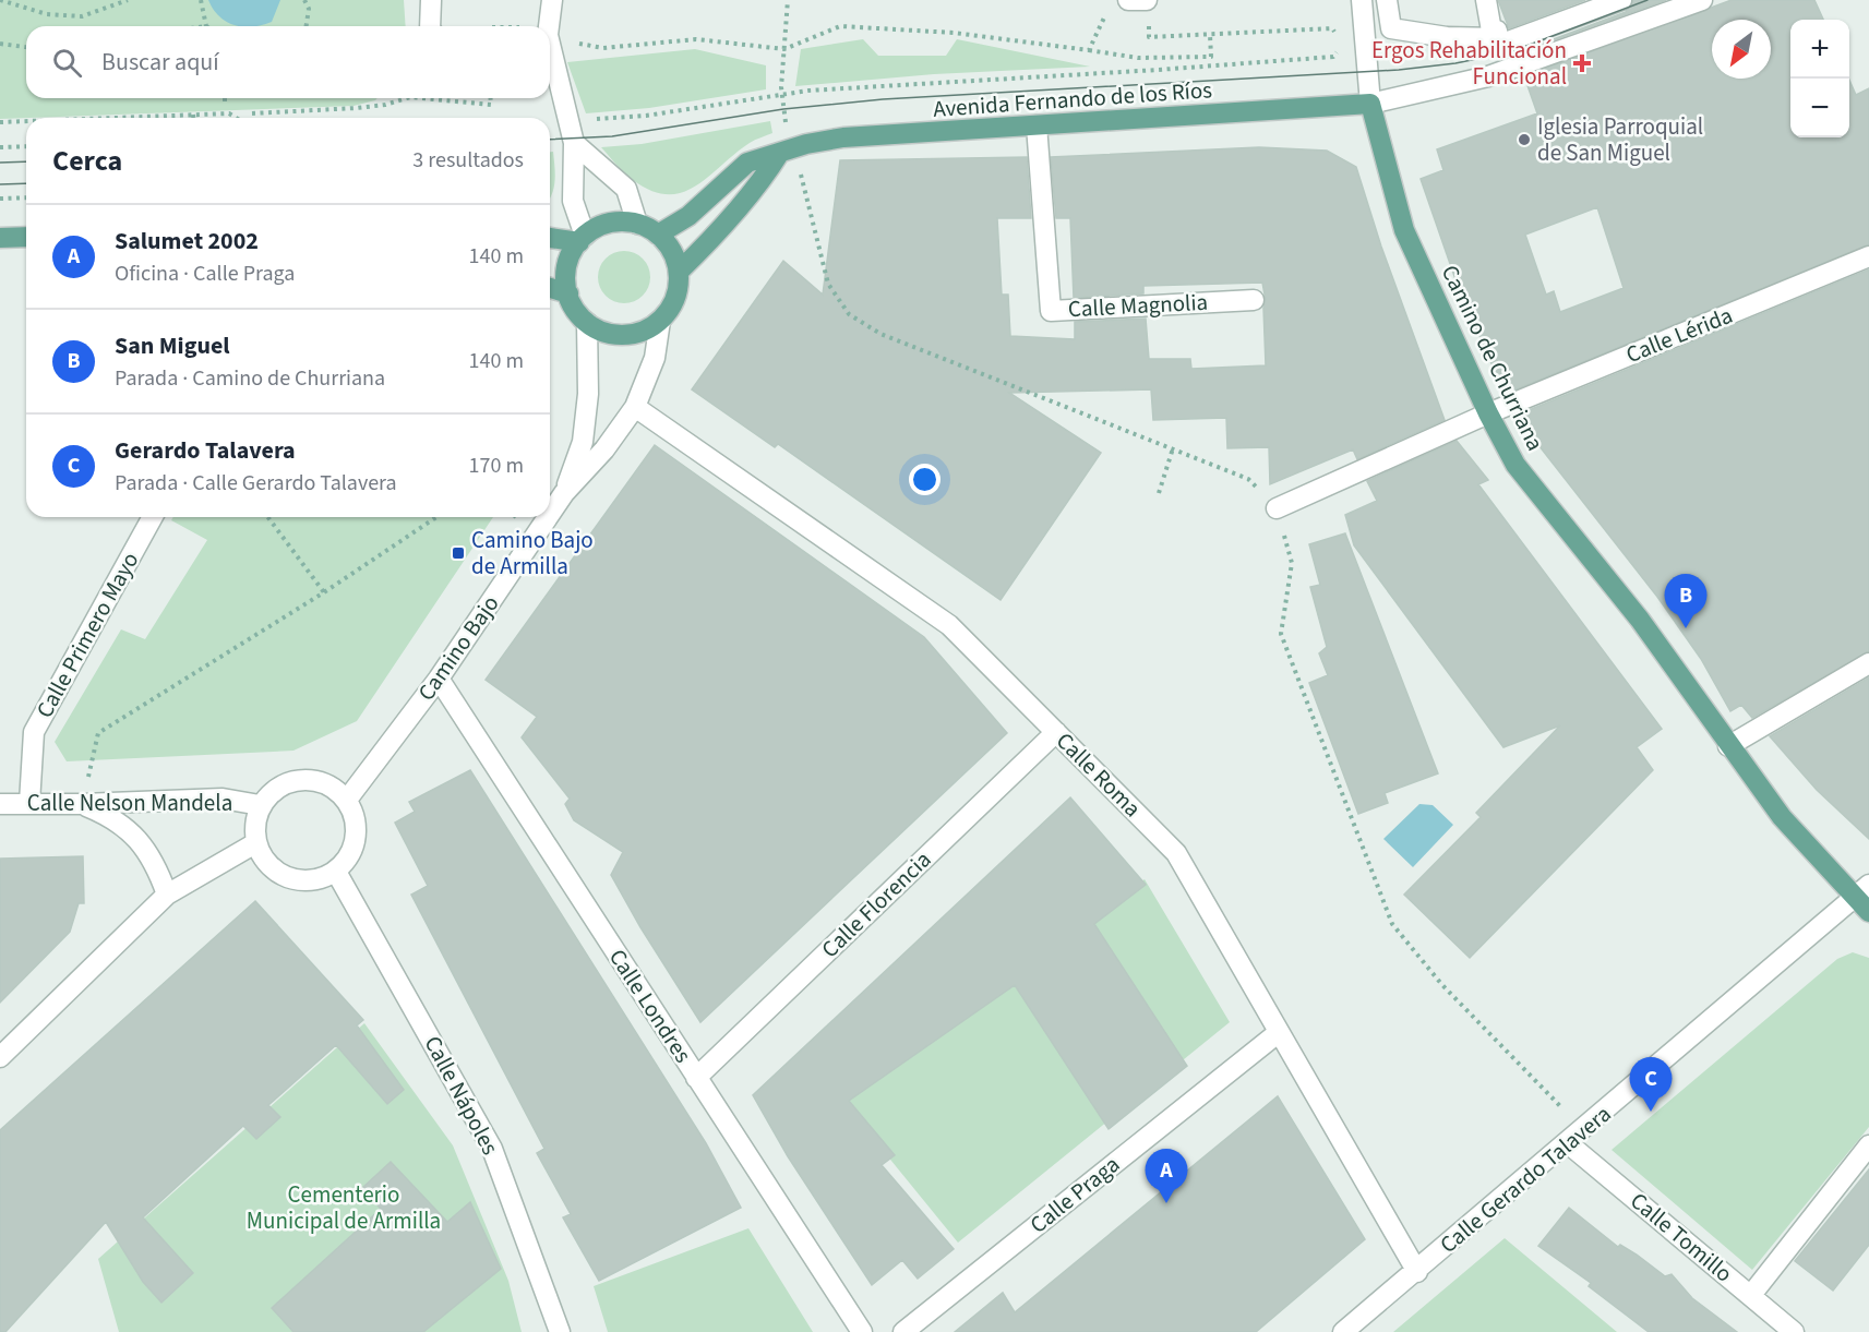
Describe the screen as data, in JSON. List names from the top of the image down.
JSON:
{
  "streets": {
    "main road": ["Avenida Fernando de los Ríos", "Camino de Churriana"],
    "street": [
      "Calle Magnolia",
      "Calle Lérida",
      "Calle Primero Mayo",
      "Camino Bajo",
      "Calle Roma",
      "Calle Nelson Mandela",
      "Calle Florencia",
      "Calle Londres",
      "Calle Nápoles",
      "Calle Gerardo Talavera",
      "Calle Praga",
      "Calle Tomillo"
    ]
  },
  "crossings": [
    ["Avenida Fernando de los Ríos", "Calle Magnolia"],
    ["Avenida Fernando de los Ríos", "Camino de Churriana"],
    ["Avenida Fernando de los Ríos", "Camino Bajo"],
    ["Calle Lérida", "Camino de Churriana"],
    ["Camino de Churriana", "Calle Gerardo Talavera"],
    ["Calle Primero Mayo", "Calle Nelson Mandela"],
    ["Camino Bajo", "Calle Roma"],
    ["Camino Bajo", "Calle Nelson Mandela"],
    ["Camino Bajo", "Calle Londres"],
    ["Camino Bajo", "Calle Nápoles"],
    ["Calle Roma", "Calle Florencia"],
    ["Calle Roma", "Calle Gerardo Talavera"],
    ["Calle Roma", "Calle Praga"],
    ["Calle Nelson Mandela", "Calle Nápoles"],
    ["Calle Florencia", "Calle Londres"],
    ["Calle Gerardo Talavera", "Calle Tomillo"]
  ],
  "parks": ["Cementerio Municipal de Armilla"],
  "places": {
    "health": ["Ergos Rehabilitación Funcional"],
    "other": ["Iglesia Parroquial de San Miguel"],
    "transit": ["Camino Bajo de Armilla"]
  },
  "north": "bottom left",
  "page": {
    "map_buttons": ["+", "−"],
    "search": "Buscar aquí",
    "heading": ["Cerca", "3 resultados"],
    "list": [
      {
        "mark": "A",
        "name": "Salumet 2002",
        "note": "Oficina · Calle Praga",
        "value": "140 m"
      },
      {
        "mark": "B",
        "name": "San Miguel",
        "note": "Parada · Camino de Churriana",
        "value": "140 m"
      },
      {
        "mark": "C",
        "name": "Gerardo Talavera",
        "note": "Parada · Calle Gerardo Talavera",
        "value": "170 m"
      }
    ],
    "pins": ["B", "C", "A"]
  }
}
